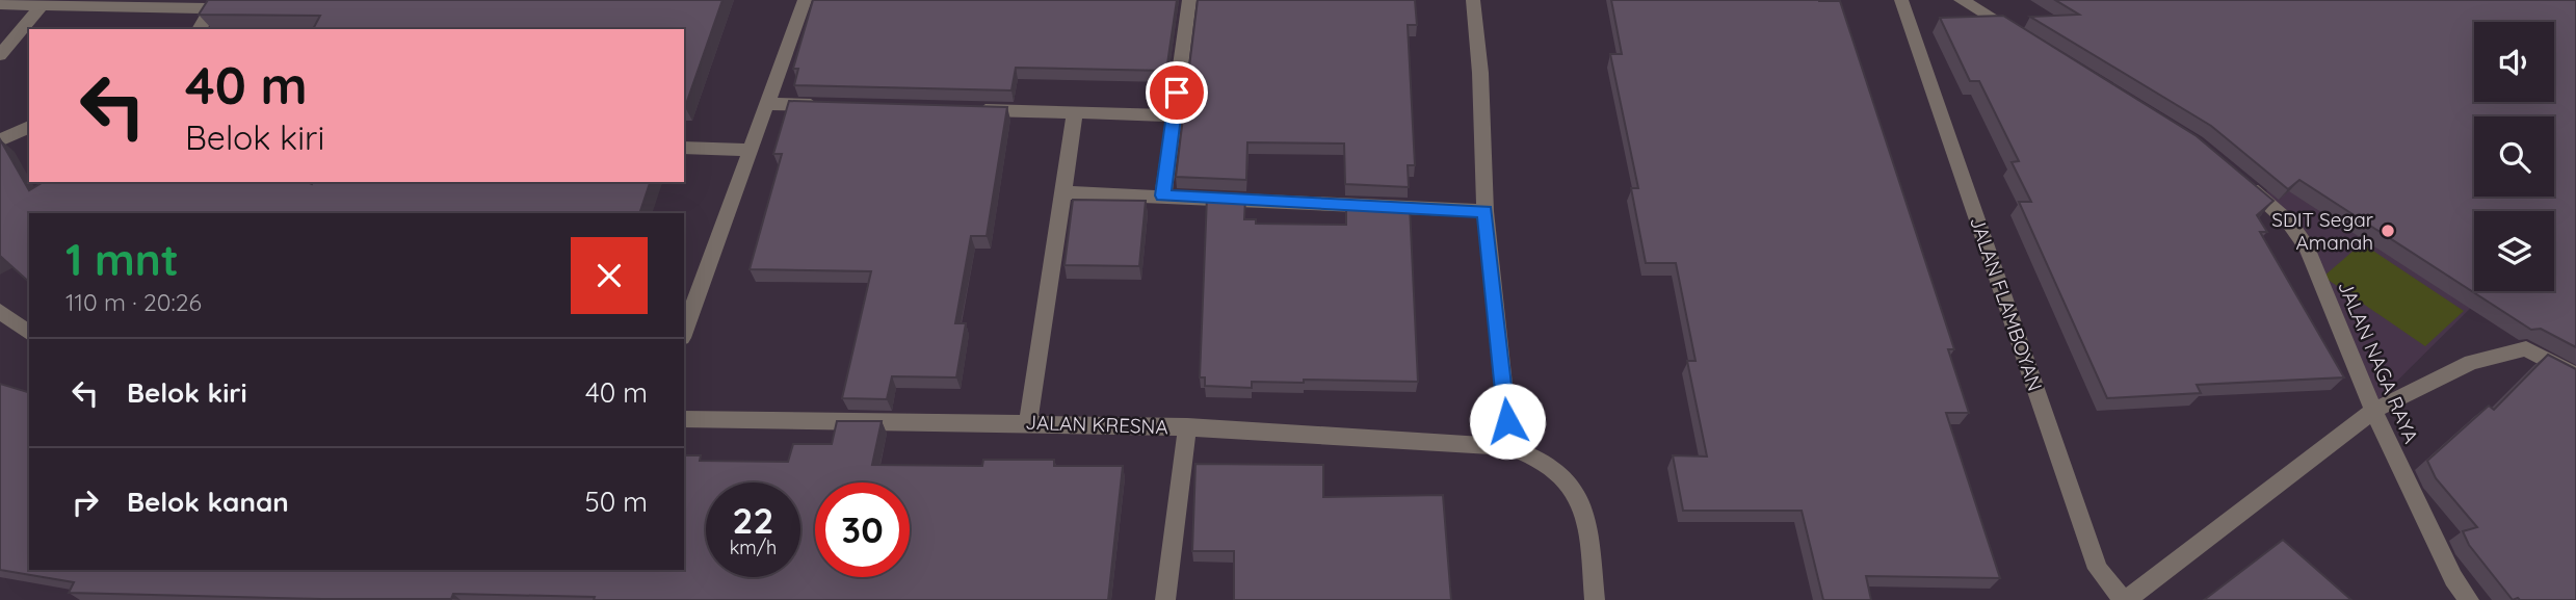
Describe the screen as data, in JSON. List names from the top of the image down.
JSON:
{
  "streets": {
    "street": ["JALAN FLAMBOYAN", "JALAN NAGA RAYA", "JALAN KRESNA"]
  },
  "places": ["SDIT Segar Amanah"],
  "page": {
    "turn": ["40 m", "Belok kiri"],
    "heading": ["1 mnt", "110 m · 20:26"],
    "list": [
      {
        "name": "Belok kiri",
        "value": "40 m"
      },
      {
        "name": "Belok kanan",
        "value": "50 m"
      }
    ],
    "speed": "22 km/h",
    "limit": "30"
  }
}
